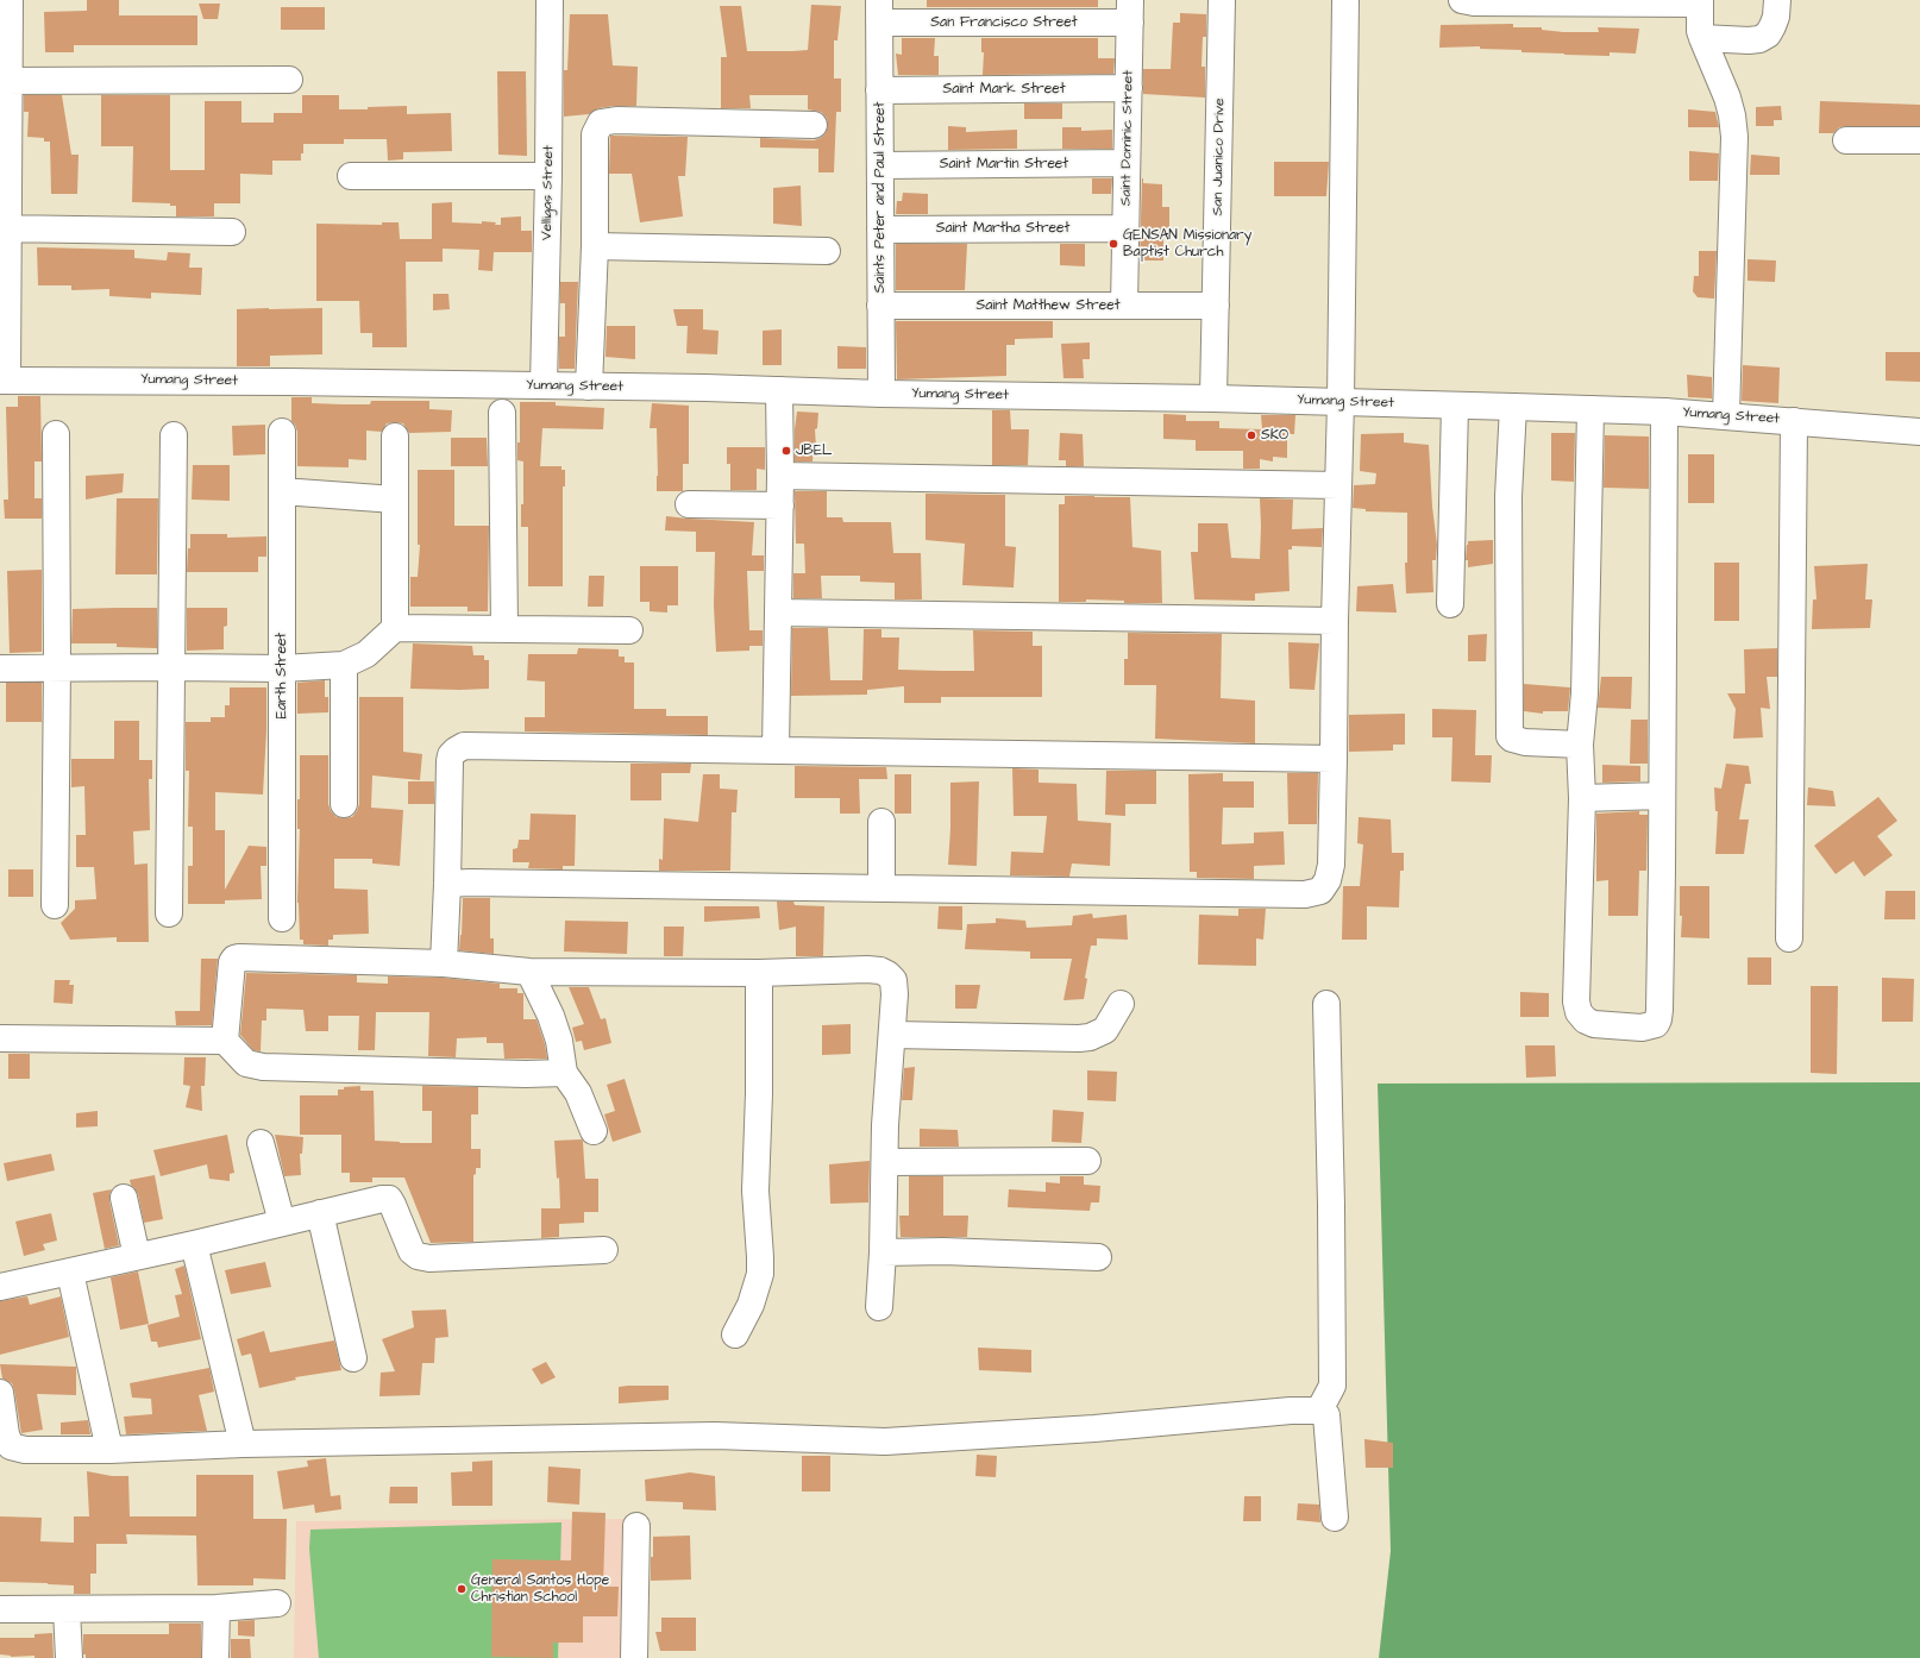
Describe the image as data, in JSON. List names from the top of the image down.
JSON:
{
  "streets": {
    "street": [
      "San Francisco Street",
      "Saint Mark Street",
      "Saint Dominic Street",
      "San Juanico Drive",
      "Saint Martin Street",
      "Velligas Street",
      "Saints Peter and Paul Street",
      "Saint Martha Street",
      "Saint Matthew Street",
      "Yumang Street",
      "Earth Street"
    ]
  },
  "crossings": [
    ["San Francisco Street", "Saint Dominic Street"],
    ["San Francisco Street", "Saints Peter and Paul Street"],
    ["Saint Mark Street", "Saint Dominic Street"],
    ["Saint Mark Street", "Saints Peter and Paul Street"],
    ["Saint Dominic Street", "Saint Martin Street"],
    ["Saint Dominic Street", "Saint Martha Street"],
    ["Saint Dominic Street", "Saint Matthew Street"],
    ["San Juanico Drive", "Saint Matthew Street"],
    ["San Juanico Drive", "Yumang Street"],
    ["Saint Martin Street", "Saints Peter and Paul Street"],
    ["Velligas Street", "Yumang Street"],
    ["Saints Peter and Paul Street", "Saint Martha Street"],
    ["Saints Peter and Paul Street", "Saint Matthew Street"],
    ["Saints Peter and Paul Street", "Yumang Street"]
  ],
  "places": [
    "GENSAN Missionary Baptist Church",
    "SKO",
    "JBEL",
    "General Santos Hope Christian School"
  ]
}
